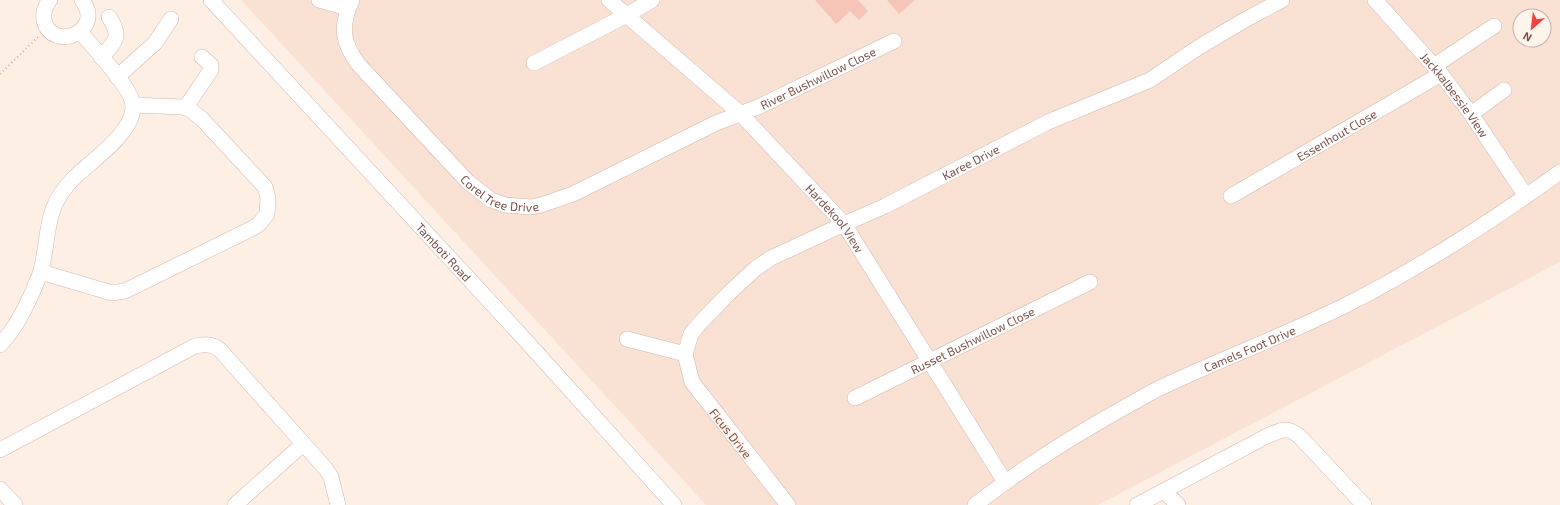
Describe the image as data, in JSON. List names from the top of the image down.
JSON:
{
  "streets": {
    "street": [
      "River Bushwillow Close",
      "Jackkalbessie View",
      "Essenhout Close",
      "Karee Drive",
      "Corel Tree Drive",
      "Hardekool View",
      "Tamboti Road",
      "Russet Bushwillow Close",
      "Camels Foot Drive",
      "Ficus Drive"
    ]
  },
  "crossings": [
    ["River Bushwillow Close", "Corel Tree Drive"],
    ["River Bushwillow Close", "Hardekool View"],
    ["Jackkalbessie View", "Essenhout Close"],
    ["Jackkalbessie View", "Camels Foot Drive"],
    ["Karee Drive", "Hardekool View"],
    ["Karee Drive", "Ficus Drive"],
    ["Corel Tree Drive", "Hardekool View"],
    ["Hardekool View", "Russet Bushwillow Close"],
    ["Hardekool View", "Camels Foot Drive"]
  ],
  "north": "bottom left"
}
